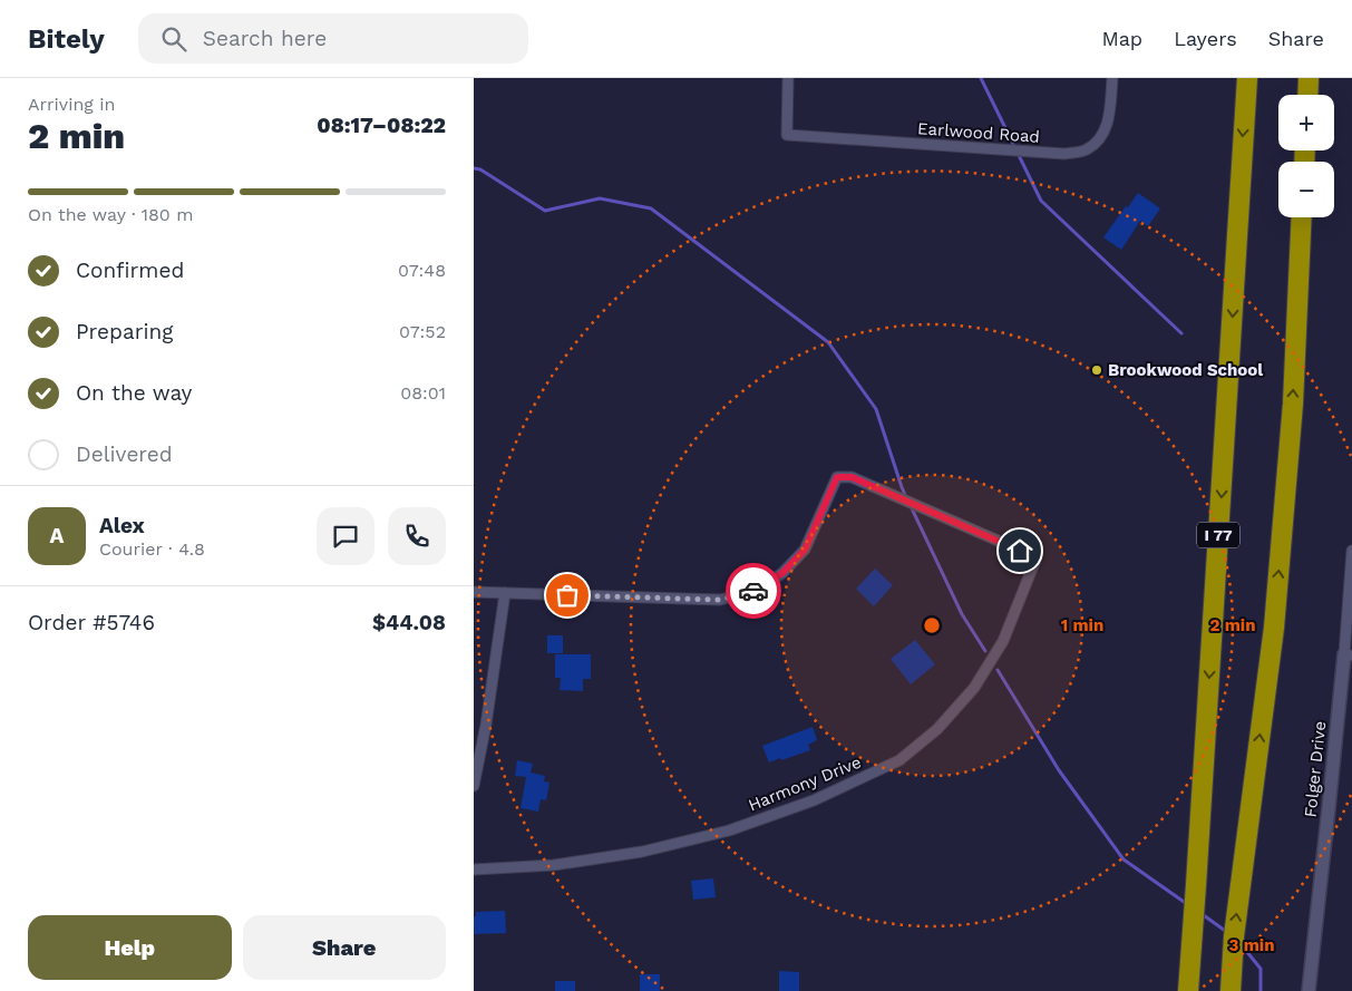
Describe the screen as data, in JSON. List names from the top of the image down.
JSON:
{
  "streets": {
    "highway": ["I 77"],
    "street": ["Earlwood Road", "Folger Drive", "Harmony Drive"]
  },
  "places": ["Brookwood School"],
  "page": {
    "header": "Bitely",
    "search": "Search here",
    "nav": ["Map", "Layers", "Share"],
    "heading": ["2 min", "Arriving in", "08:17–08:22"],
    "panel": [
      "Alex",
      "Courier · 4.8",
      "Order #5746",
      "$44.08"
    ],
    "map_buttons": ["+", "−"],
    "bar": "On the way · 180 m",
    "list": [
      ["Confirmed", "07:48"],
      ["Preparing", "07:52"],
      ["On the way", "08:01"],
      "Delivered"
    ],
    "round": "A",
    "buttons": ["Help", "Share"]
  },
  "rings": ["1 min", "2 min", "3 min"]
}
